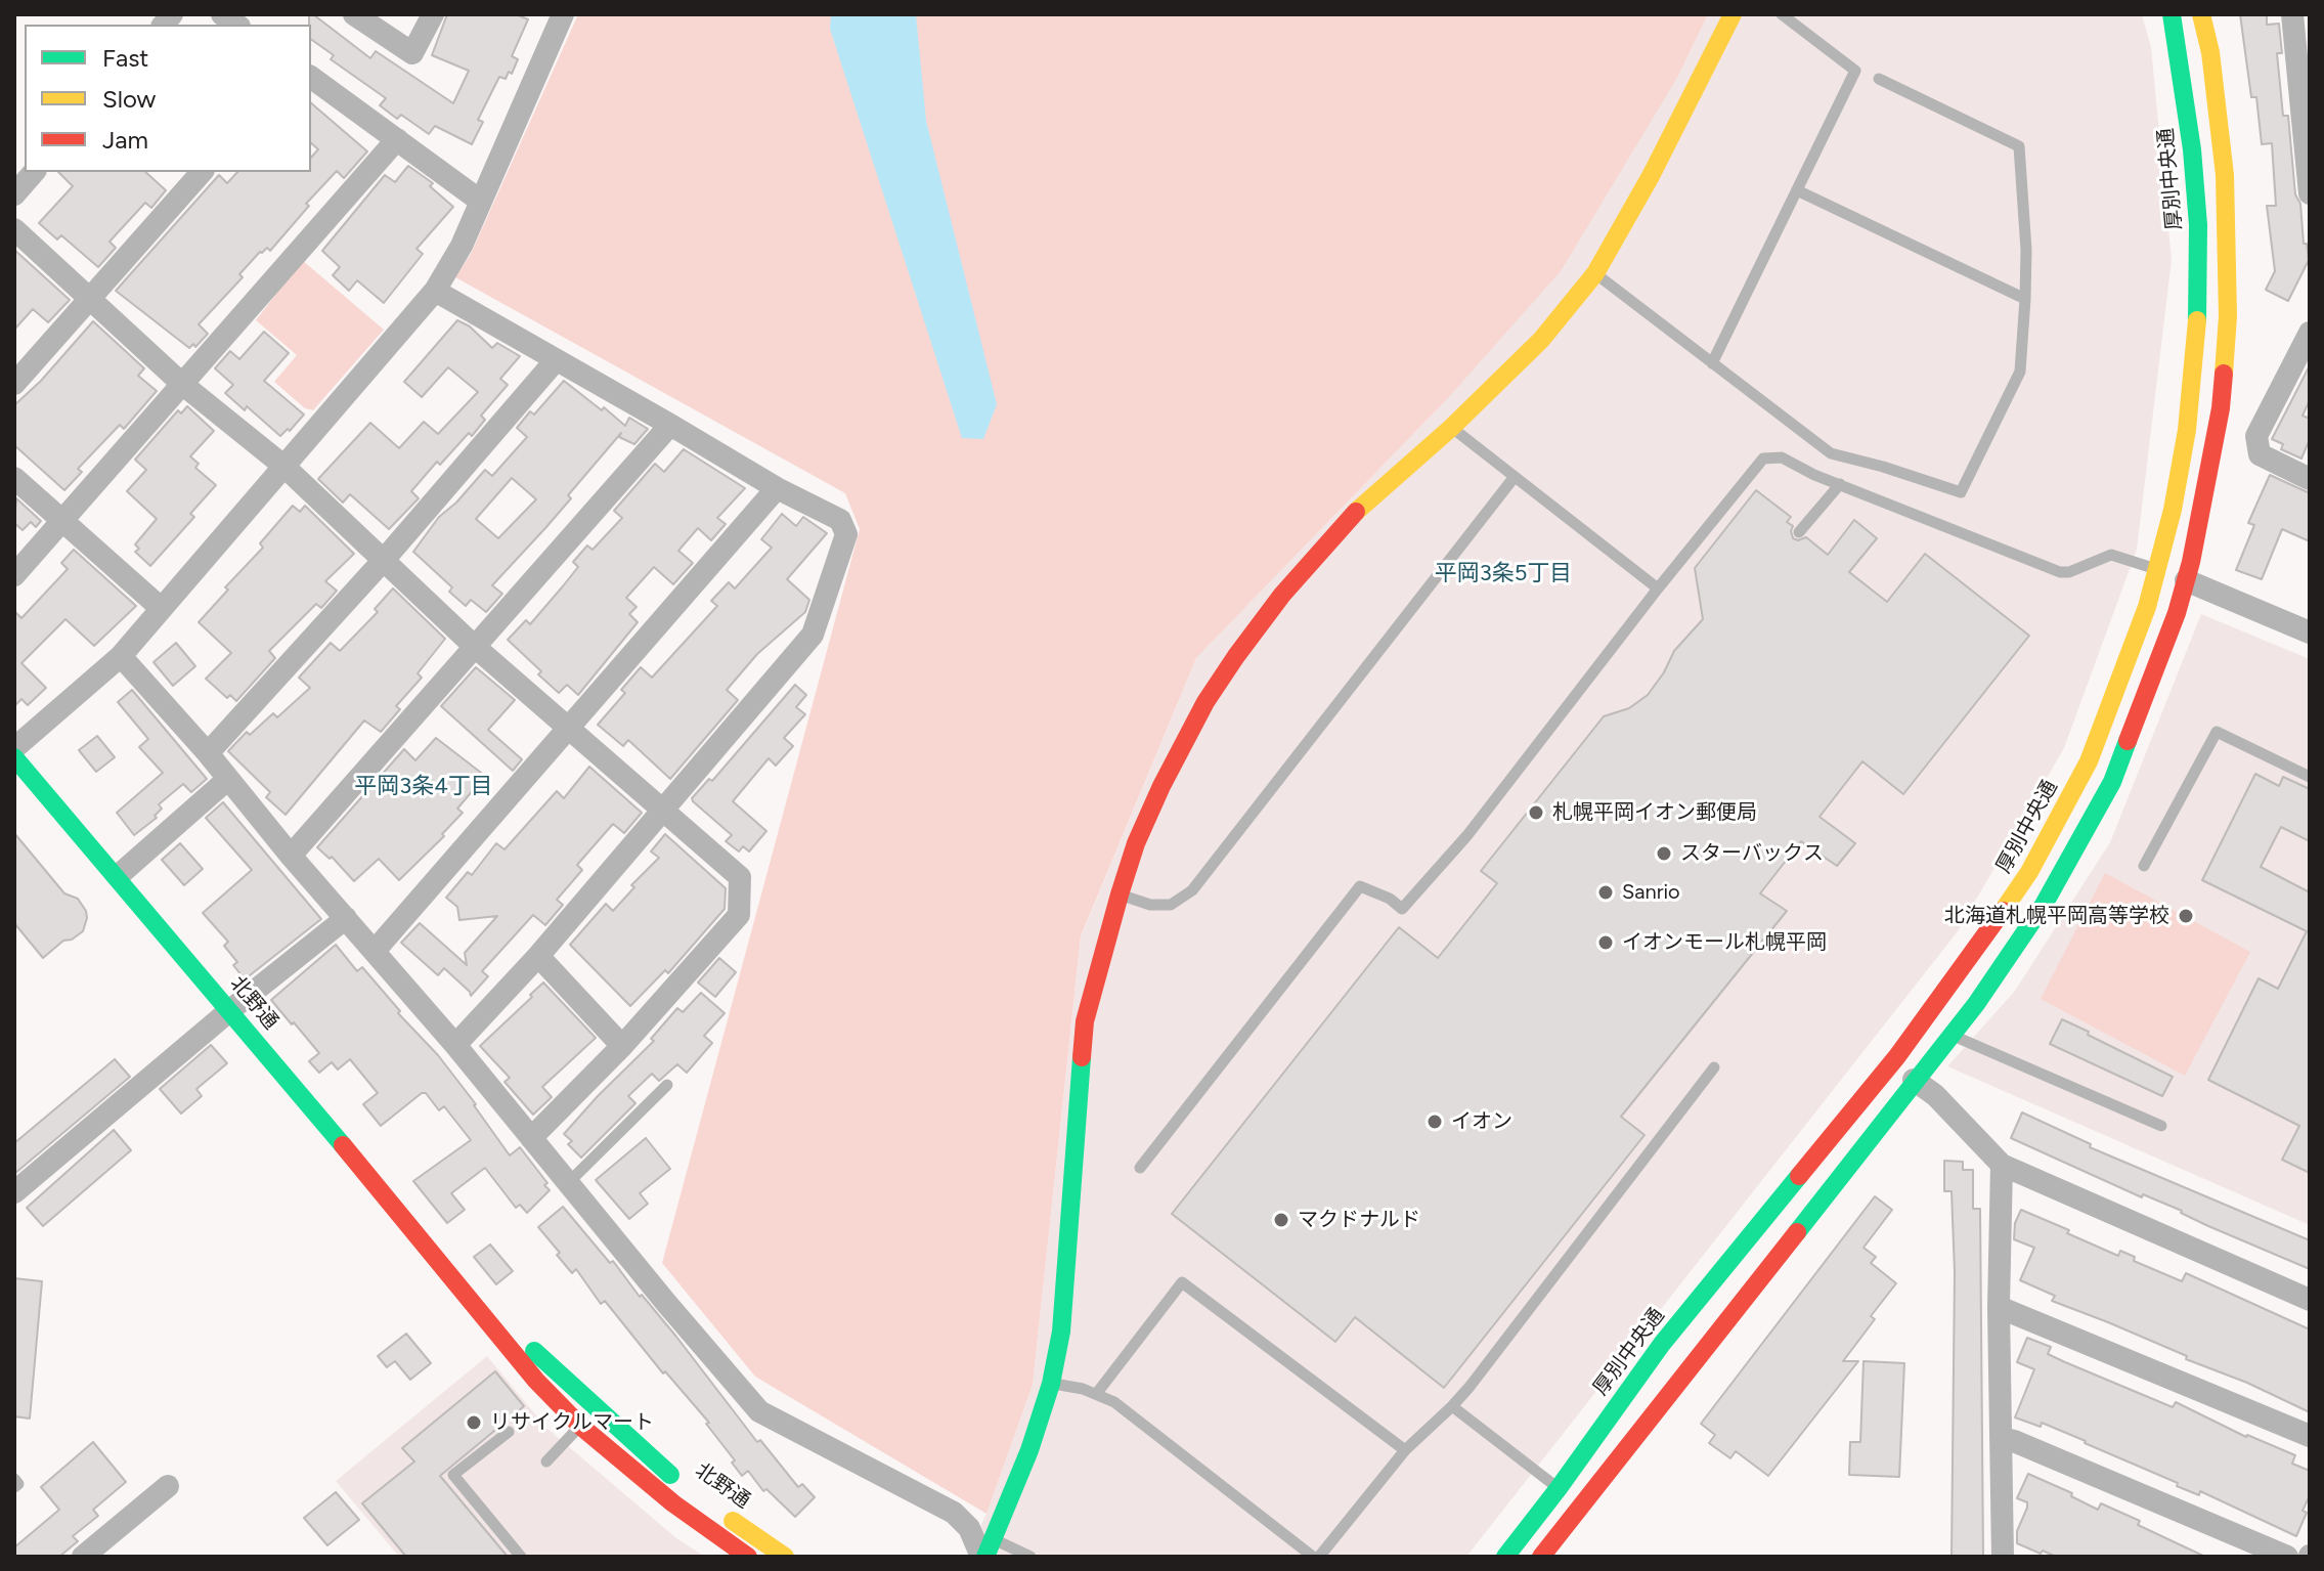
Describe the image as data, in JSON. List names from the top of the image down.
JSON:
{
  "streets": {
    "main road": ["厚別中央通", "北野通"]
  },
  "districts": ["平岡3条5丁目", "平岡3条4丁目"],
  "places": [
    "札幌平岡イオン郵便局",
    "スターバックス",
    "Sanrio",
    "北海道札幌平岡高等学校",
    "イオンモール札幌平岡",
    "イオン",
    "マクドナルド",
    "リサイクルマート"
  ],
  "legend": ["Fast", "Slow", "Jam"]
}
